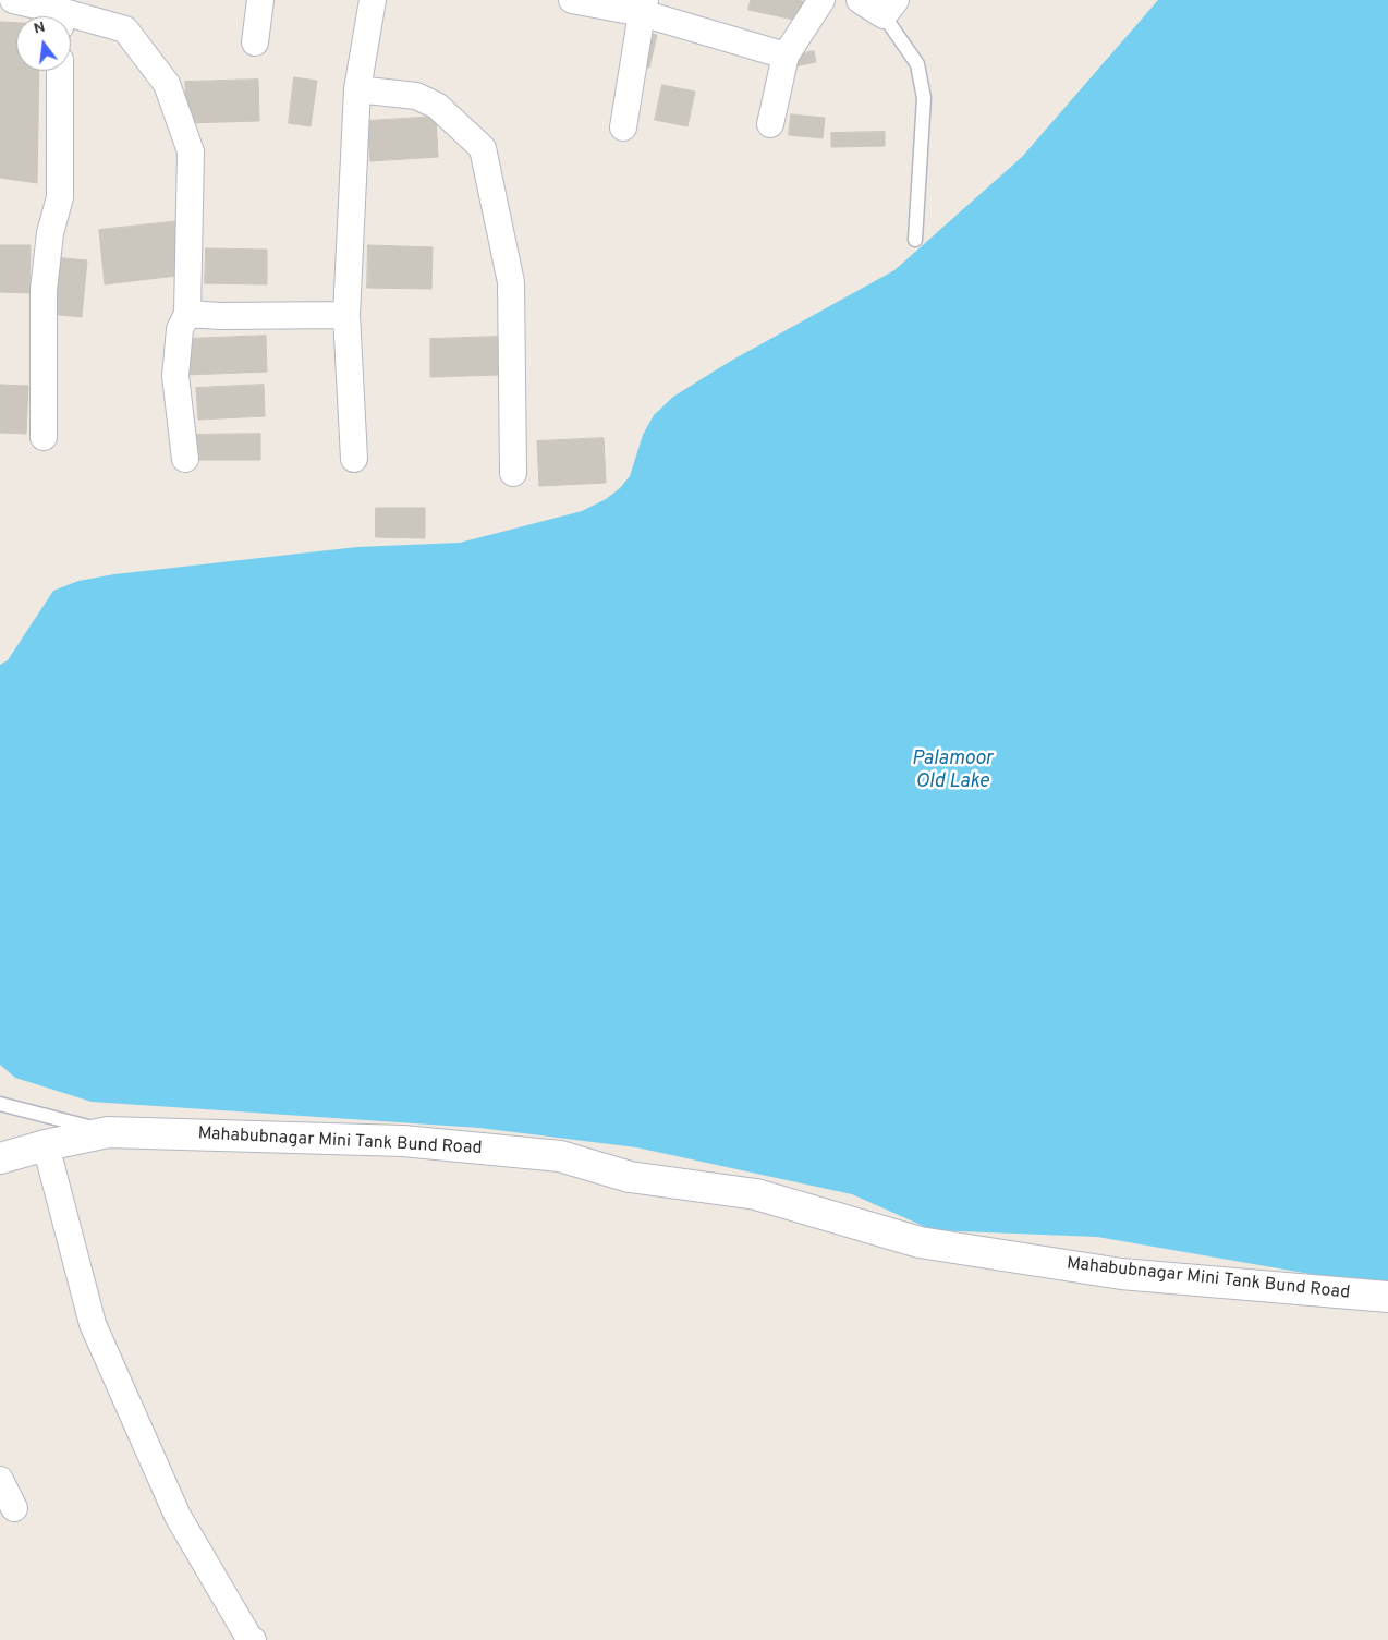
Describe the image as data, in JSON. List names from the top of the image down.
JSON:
{
  "streets": {
    "street": ["Mahabubnagar Mini Tank Bund Road"]
  },
  "water": ["Palamoor Old Lake"],
  "north": "top"
}
